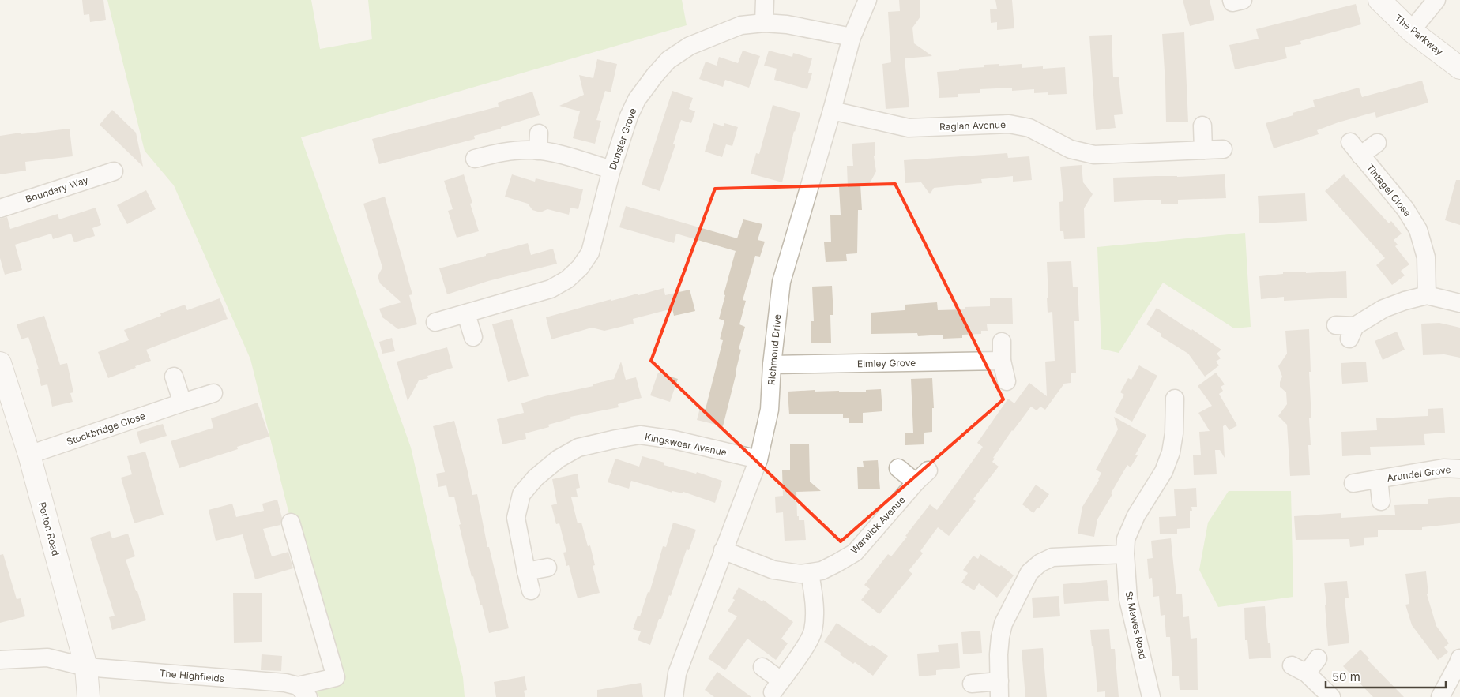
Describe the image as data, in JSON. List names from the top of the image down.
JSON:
{
  "streets": {
    "street": [
      "The Parkway",
      "Raglan Avenue",
      "Dunster Grove",
      "Boundary Way",
      "Tintagel Close",
      "Richmond Drive",
      "Elmley Grove",
      "Stockbridge Close",
      "Kingswear Avenue",
      "Arundel Grove",
      "Warwick Avenue",
      "Perton Road",
      "St Mawes Road",
      "The Highfields"
    ]
  },
  "crossings": [
    ["Raglan Avenue", "Richmond Drive"],
    ["Dunster Grove", "Richmond Drive"],
    ["Richmond Drive", "Elmley Grove"],
    ["Richmond Drive", "Kingswear Avenue"],
    ["Richmond Drive", "Warwick Avenue"],
    ["Stockbridge Close", "Perton Road"],
    ["Perton Road", "The Highfields"]
  ],
  "scale_bar": "50 m"
}
